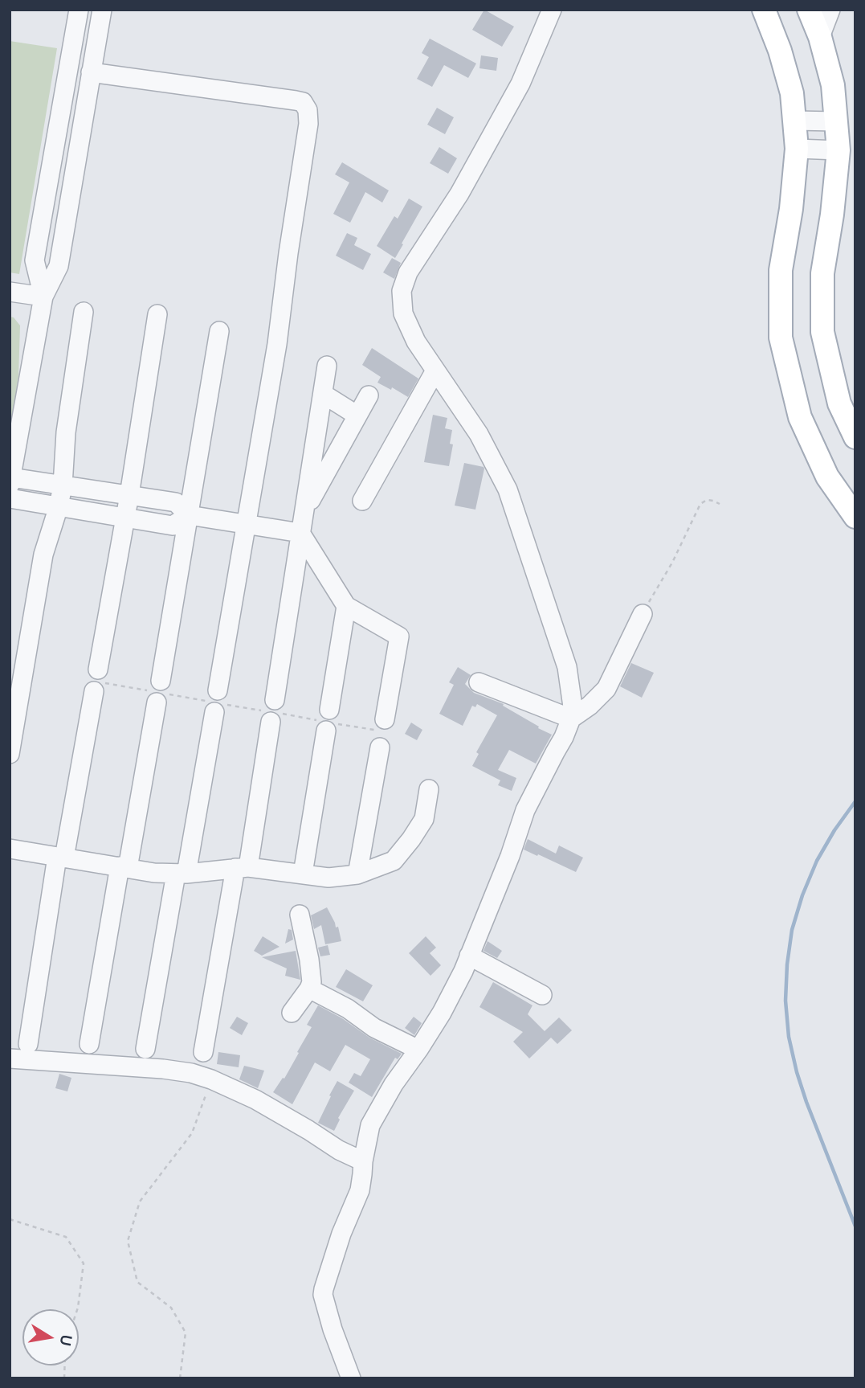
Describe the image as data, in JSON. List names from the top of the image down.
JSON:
{
  "north": "right"
}
